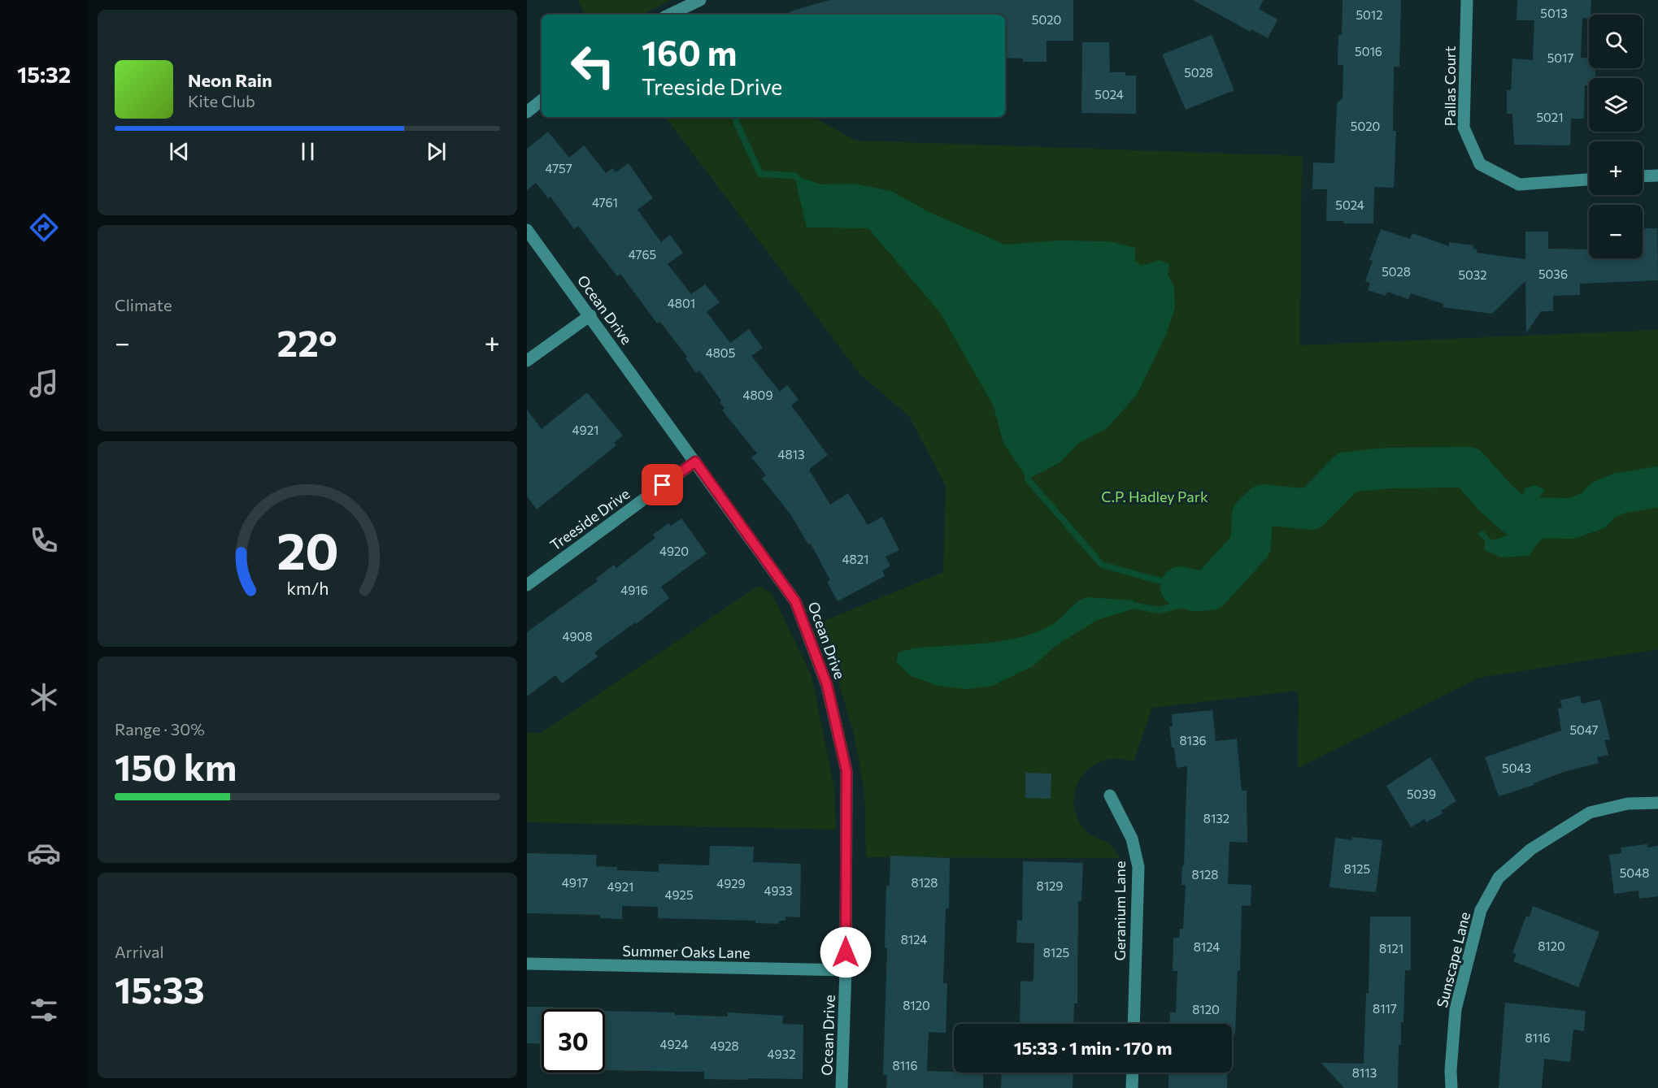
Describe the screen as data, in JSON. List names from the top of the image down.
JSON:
{
  "streets": {
    "street": [
      "Pallas Court",
      "Ocean Drive",
      "Treeside Drive",
      "Geranium Lane",
      "Summer Oaks Lane",
      "Sunscape Lane"
    ]
  },
  "crossings": [
    ["Ocean Drive", "Treeside Drive"],
    ["Ocean Drive", "Summer Oaks Lane"]
  ],
  "parks": ["C.P. Hadley Park"],
  "house_numbers": [
    "5013",
    "5012",
    "5020",
    "5016",
    "5017",
    "5028",
    "5024",
    "5021",
    "5020",
    "4757",
    "4761",
    "5024",
    "4765",
    "5028",
    "5036",
    "5032",
    "4801",
    "4805",
    "4809",
    "4921",
    "4813",
    "4920",
    "4821",
    "4916",
    "4908",
    "5047",
    "8136",
    "5043",
    "5039",
    "8132",
    "8125",
    "5048",
    "8128",
    "4917",
    "8128",
    "4929",
    "8129",
    "4921",
    "4933",
    "4925",
    "8124",
    "8120",
    "8124",
    "8121",
    "8125",
    "8120",
    "8117",
    "8120",
    "8116",
    "4924",
    "4928",
    "4932",
    "8116",
    "8113"
  ],
  "page": {
    "tabs": "15:32",
    "map_buttons": ["+", "−"],
    "turn": ["160 m", "Treeside Drive"],
    "song": ["Neon Rain", "Kite Club"],
    "tile": [
      "Climate",
      ["Range · 30%", "150 km"],
      ["Arrival", "15:33"]
    ],
    "heat": ["−", "22°", "+"],
    "limit": "30",
    "trip": "15:33 · 1 min · 170 m",
    "gauge": ["20", "km/h"]
  }
}
